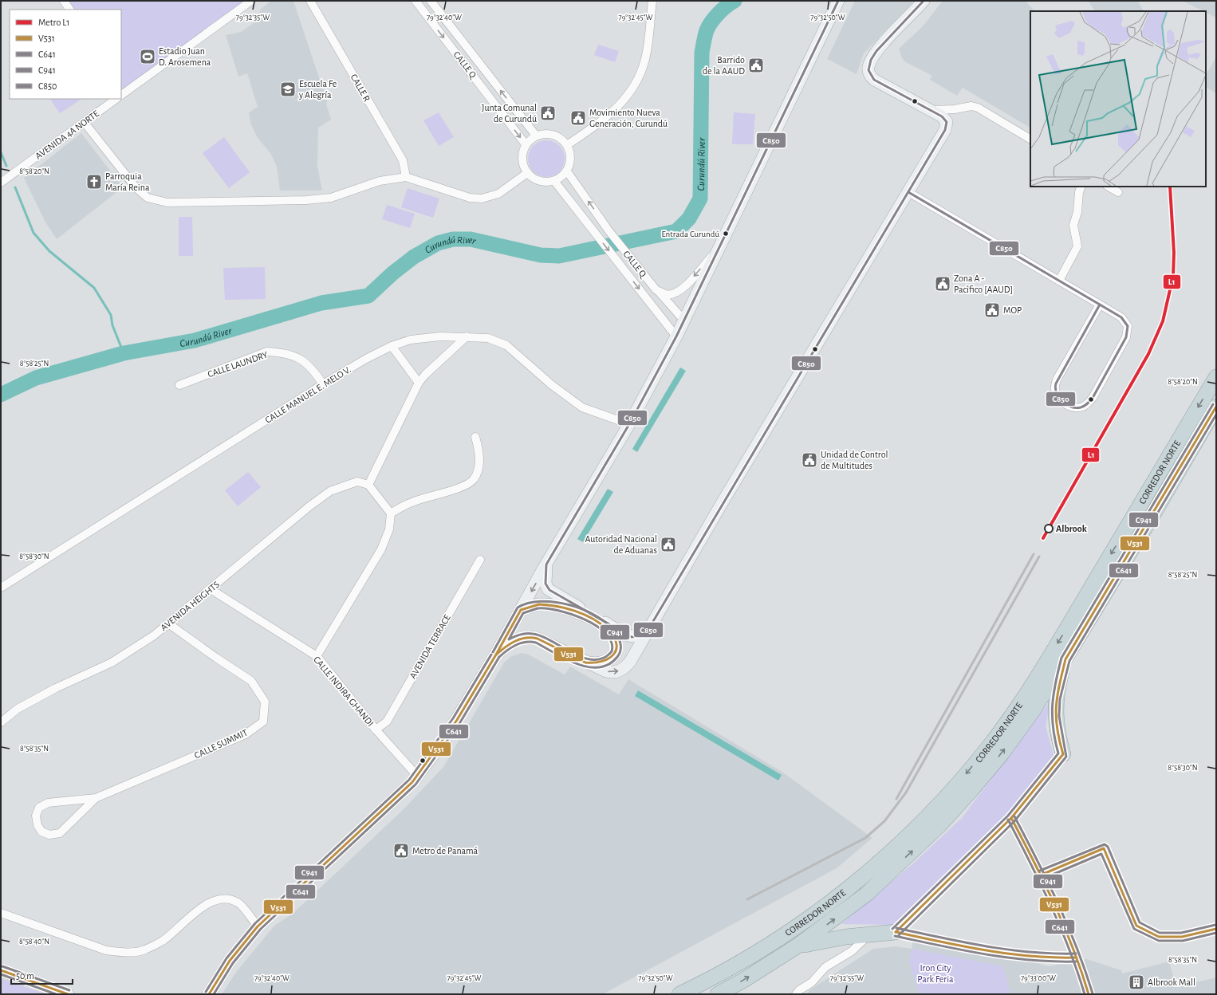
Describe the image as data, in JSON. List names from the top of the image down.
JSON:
{
  "streets": {
    "highway": ["CORREDOR NORTE"],
    "street": [
      "CALLE Q",
      "CALLE R",
      "AVENIDA 4A NORTE",
      "CALLE LAUNDRY",
      "CALLE MANUEL E. MELO V.",
      "AVENIDA HEIGHTS",
      "AVENIDA TERRACE",
      "CALLE INDIRA GHANDI",
      "CALLE SUMMIT"
    ]
  },
  "crossings": [
    ["CALLE LAUNDRY", "CALLE MANUEL E. MELO V."],
    ["AVENIDA HEIGHTS", "CALLE INDIRA GHANDI"],
    ["AVENIDA HEIGHTS", "CALLE SUMMIT"],
    ["AVENIDA TERRACE", "CALLE INDIRA GHANDI"]
  ],
  "water": ["Curundú River"],
  "parks": ["Iron City Park Feria"],
  "places": {
    "sports": ["Estadio Juan D. Arosemena"],
    "public building": [
      "Barrido de la AAUD",
      "Junta Comunal de Curundú",
      "Movimiento Nueva Generación, Curundú",
      "Zona A - Pacìfico [AAUD]",
      "MOP",
      "Unidad de Control de Multitudes",
      "Autoridad Nacional de Aduanas",
      "Metro de Panamá"
    ],
    "school or university": ["Escuela Fe y Alegría"],
    "church": ["Parroquia María Reina"],
    "other": ["Entrada Curundú", "Albrook"],
    "building": ["Albrook Mall"]
  },
  "lines": [
    "transit line C850",
    "metro line L1",
    "transit line C941",
    "transit line V531",
    "transit line C641"
  ],
  "legend": [
    "Metro L1",
    "V531",
    "C641",
    "C941",
    "C850"
  ],
  "scale_bar": "50 m",
  "coordinates": [
    "79°32'35\"W",
    "79°32'40\"W",
    "79°32'45\"W",
    "79°32'50\"W",
    "8°58'20\"N",
    "8°58'25\"N",
    "8°58'30\"N",
    "8°58'35\"N",
    "8°58'40\"N",
    "79°32'55\"W",
    "79°33'00\"W"
  ]
}
